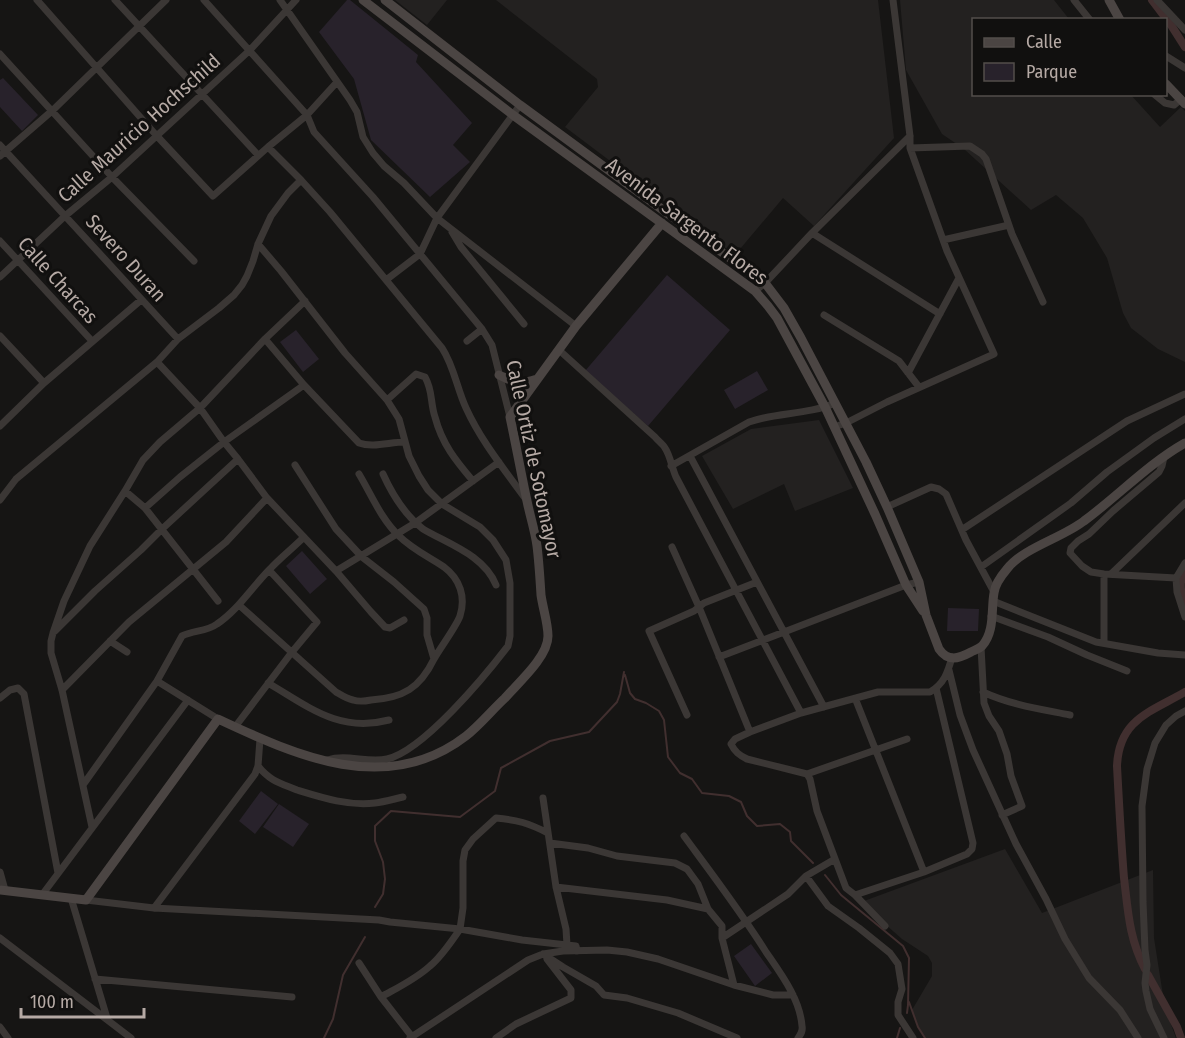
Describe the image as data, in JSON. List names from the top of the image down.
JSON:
{
  "streets": {
    "street": [
      "Calle Mauricio Hochschild",
      "Avenida Sargento Flores",
      "Severo Duran",
      "Calle Charcas",
      "Calle Ortiz de Sotomayor"
    ]
  },
  "crossings": [
    ["Calle Mauricio Hochschild", "Severo Duran"],
    ["Calle Mauricio Hochschild", "Calle Charcas"],
    ["Calle Mauricio Hochschild", "Calle Ortiz de Sotomayor"]
  ],
  "legend": ["Calle", "Parque"],
  "scale_bar": "100 m"
}
